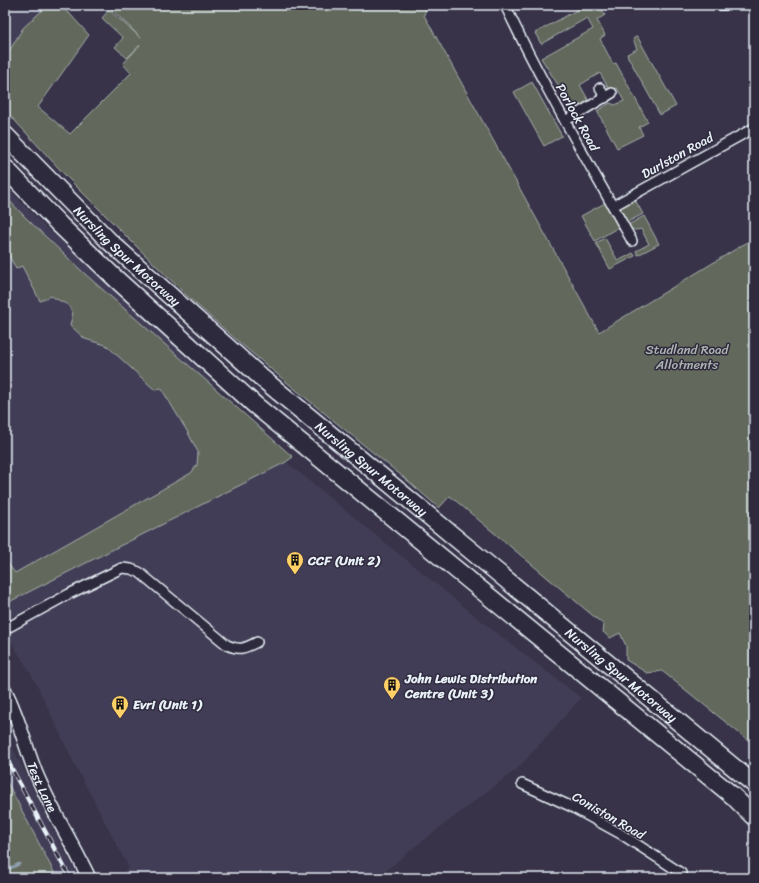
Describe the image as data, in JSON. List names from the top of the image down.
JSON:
{
  "streets": {
    "highway": ["Nursling Spur Motorway"],
    "street": [
      "Porlock Road",
      "Durlston Road",
      "Test Lane",
      "Coniston Road"
    ]
  },
  "crossings": [
    ["Porlock Road", "Durlston Road"]
  ],
  "parks": ["Studland Road Allotments"],
  "places": {
    "building": ["CCF (Unit 2)", "John Lewis Distribution Centre (Unit 3)", "Evri (Unit 1)"]
  }
}
